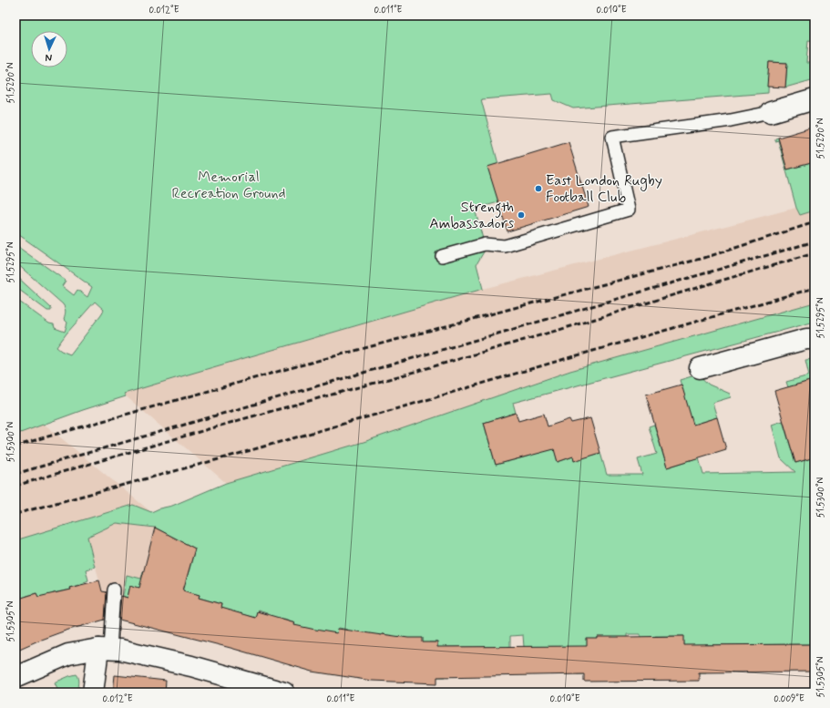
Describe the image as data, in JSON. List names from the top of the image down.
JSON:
{
  "parks": ["Memorial Recreation Ground"],
  "places": ["East London Rugby Football Club", "Strength Ambassadors"],
  "north": "bottom",
  "coordinates": [
    "0.012°E",
    "0.011°E",
    "0.010°E",
    "51.5290°N",
    "51.5295°N",
    "51.5300°N",
    "51.5305°N",
    "0.009°E"
  ]
}
